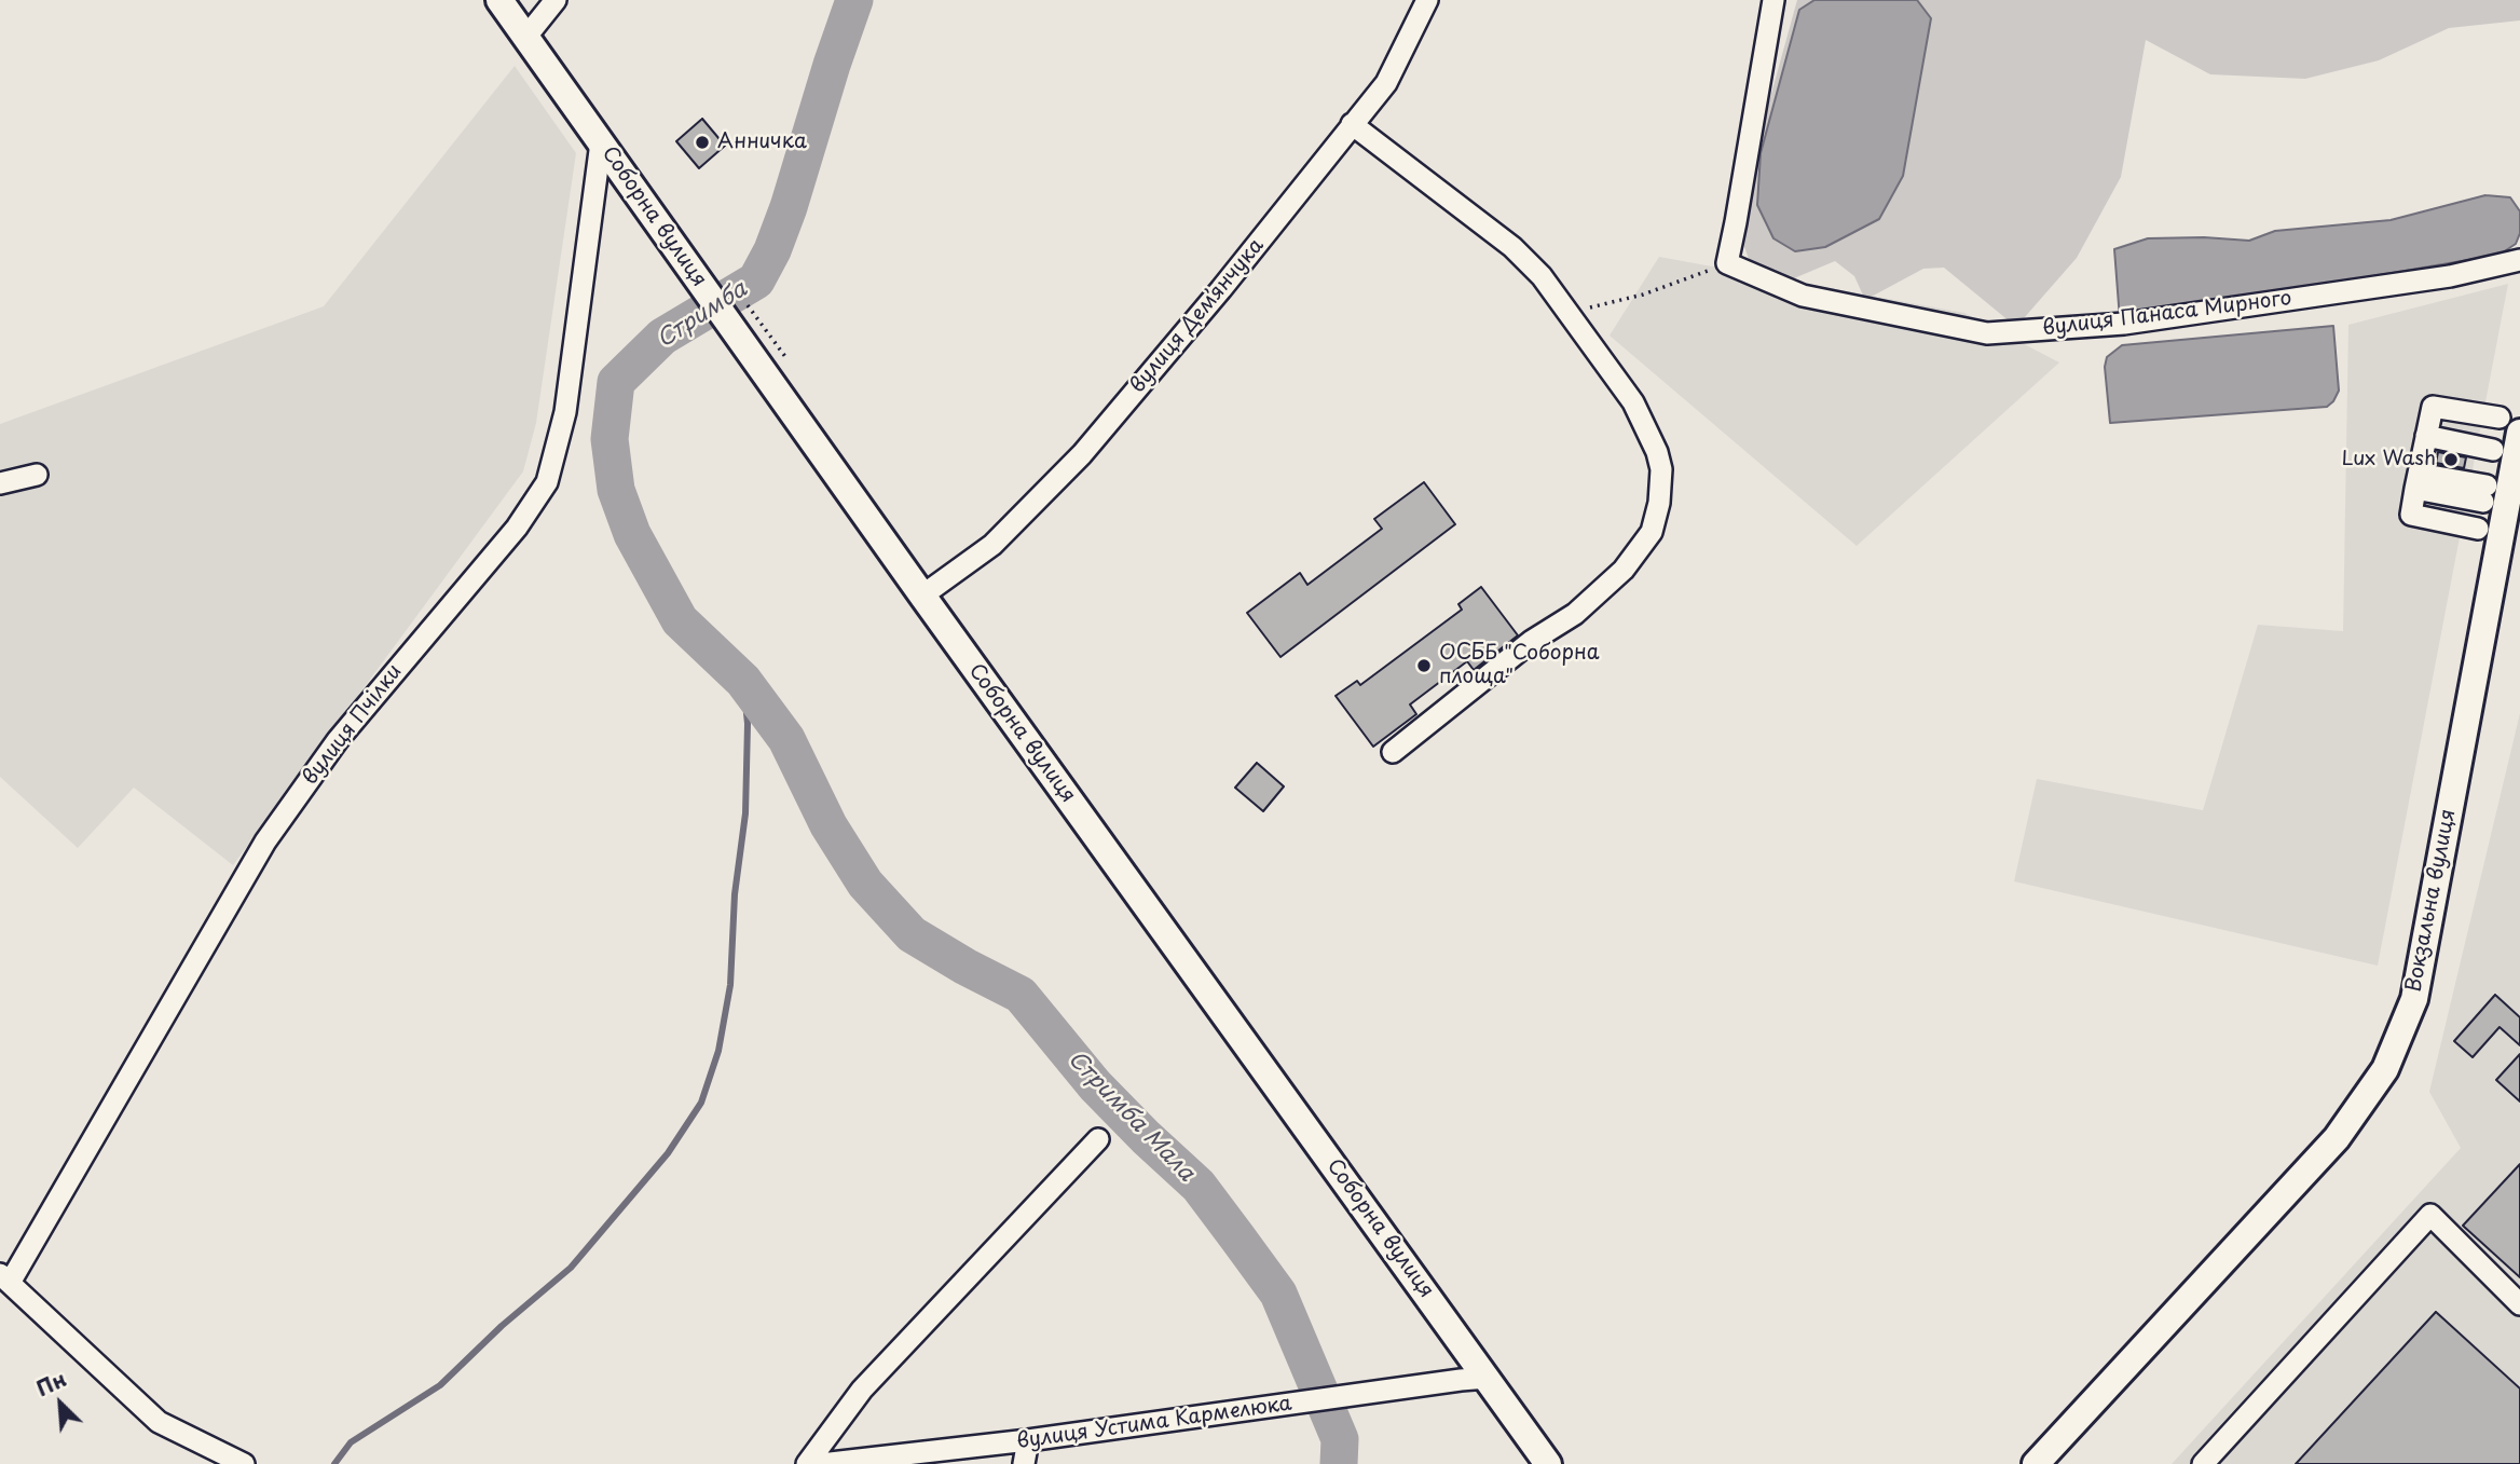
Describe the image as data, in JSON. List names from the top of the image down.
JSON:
{
  "streets": {
    "main road": ["Соборна вулиця", "Вокзальна вулиця"],
    "street": [
      "вулиця Панаса Мирного",
      "вулиця Демʼянчука",
      "вулиця Пчілки",
      "вулиця Устима Кармелюка"
    ]
  },
  "crossings": [
    ["Соборна вулиця", "вулиця Демʼянчука"],
    ["Соборна вулиця", "вулиця Пчілки"],
    ["Соборна вулиця", "вулиця Устима Кармелюка"]
  ],
  "water": ["Стримба", "Стримба Мала"],
  "places": ["Анничка", "Lux Wash", "ОСББ \"Соборна площа\""],
  "north": "top left"
}
